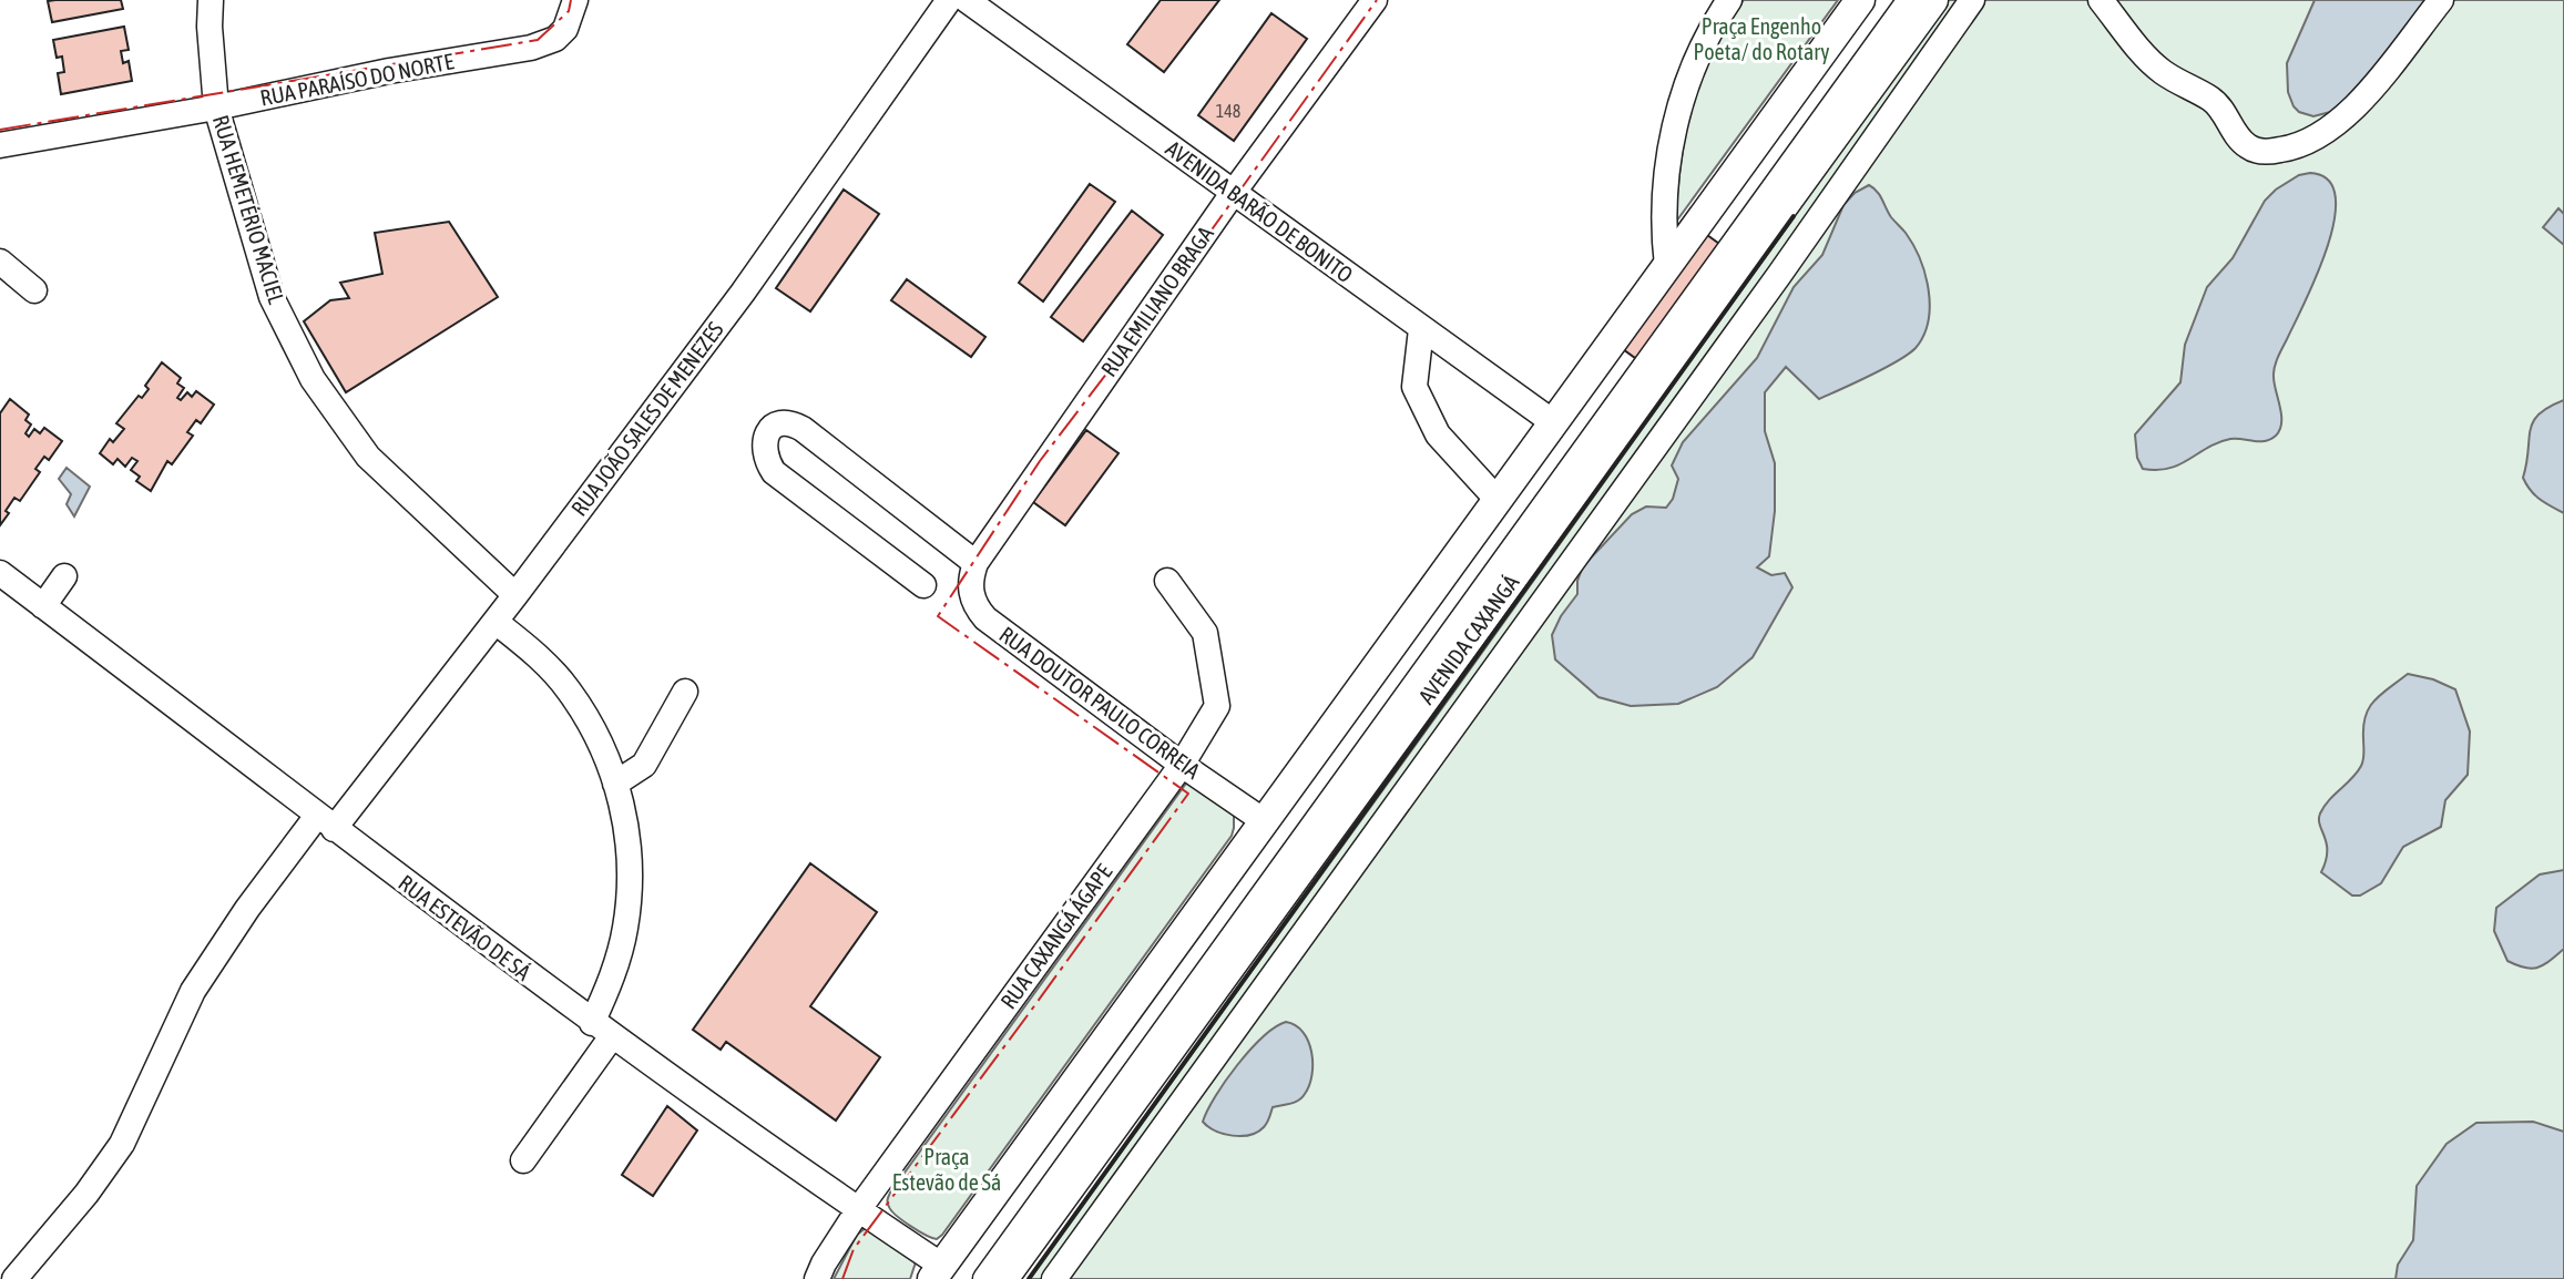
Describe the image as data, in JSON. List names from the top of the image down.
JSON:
{
  "streets": {
    "main road": ["AVENIDA CAXANGÁ"],
    "street": [
      "RUA PARAÍSO DO NORTE",
      "RUA HEMETÉRIO MACIEL",
      "AVENIDA BARÃO DE BONITO",
      "RUA EMILIANO BRAGA",
      "RUA JOÃO SALES DE MENEZES",
      "RUA DOUTOR PAULO CORREIA",
      "RUA ESTEVÃO DE SÁ",
      "RUA CAXANGÁ ÁGAPE"
    ]
  },
  "crossings": [
    ["RUA PARAÍSO DO NORTE", "RUA HEMETÉRIO MACIEL"],
    ["RUA HEMETÉRIO MACIEL", "RUA JOÃO SALES DE MENEZES"],
    ["AVENIDA BARÃO DE BONITO", "RUA EMILIANO BRAGA"],
    ["RUA EMILIANO BRAGA", "RUA DOUTOR PAULO CORREIA"],
    ["RUA JOÃO SALES DE MENEZES", "RUA ESTEVÃO DE SÁ"],
    ["RUA DOUTOR PAULO CORREIA", "RUA CAXANGÁ ÁGAPE"],
    ["RUA ESTEVÃO DE SÁ", "RUA CAXANGÁ ÁGAPE"]
  ],
  "parks": ["Praça Engenho Poeta/ do Rotary", "Praça Estevão de Sá"],
  "house_numbers": ["148"]
}
